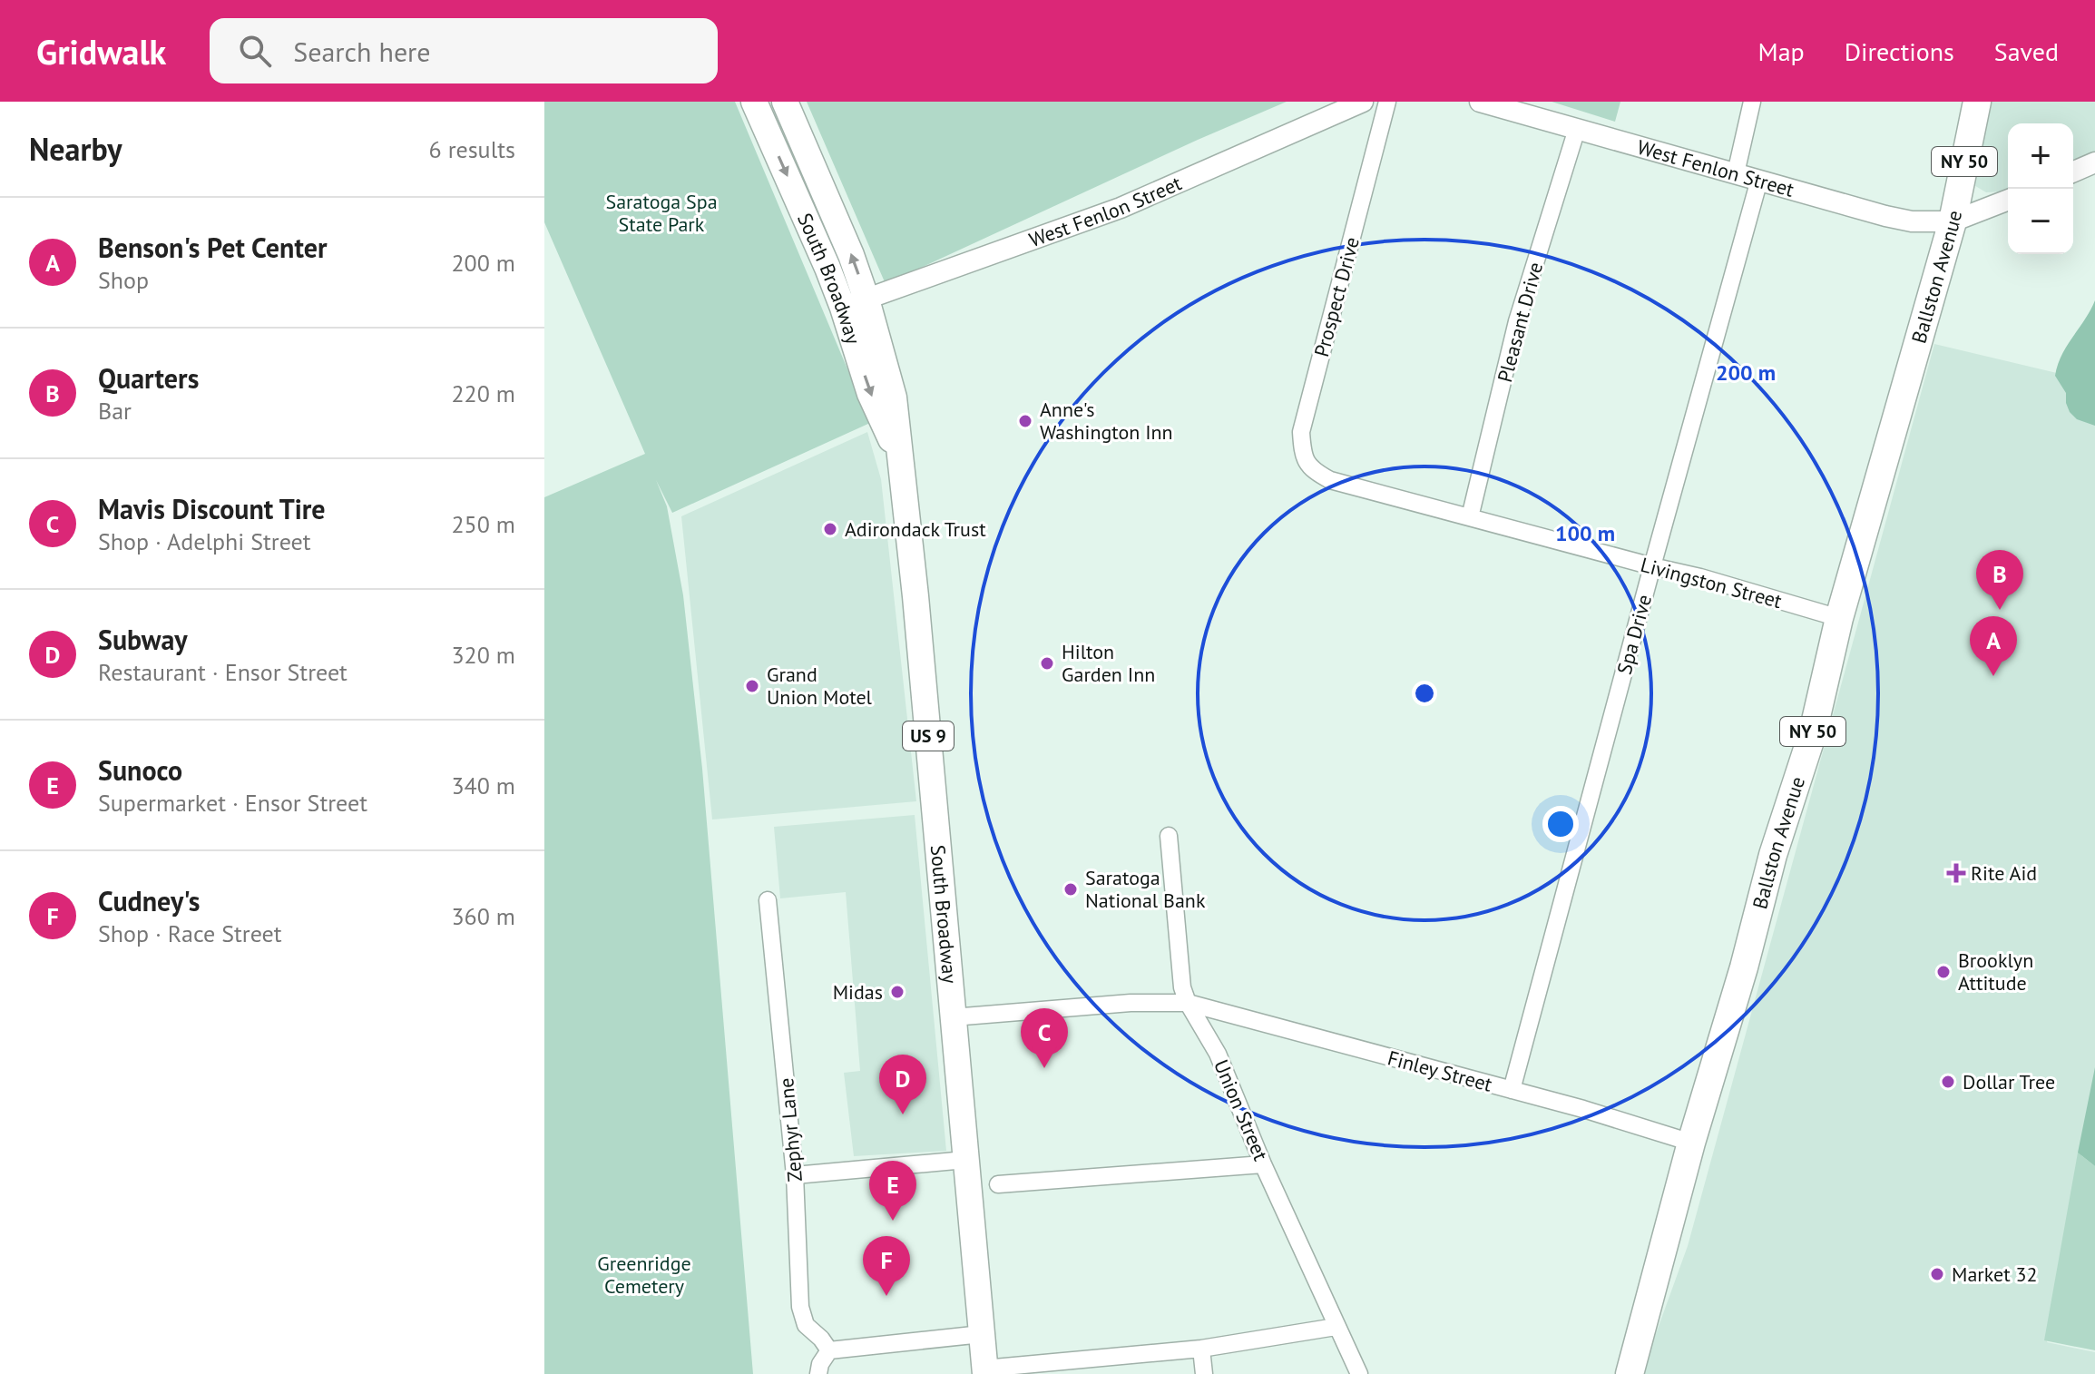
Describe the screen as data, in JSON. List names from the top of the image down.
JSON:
{
  "streets": {
    "highway": ["NY 50", "Ballston Avenue"],
    "main road": ["South Broadway", "US 9"],
    "street": [
      "West Fenlon Street",
      "Prospect Drive",
      "Pleasant Drive",
      "Livingston Street",
      "Spa Drive",
      "Finley Street",
      "Union Street",
      "Zephyr Lane"
    ]
  },
  "crossings": [
    ["West Fenlon Street", "Ballston Avenue"],
    ["West Fenlon Street", "South Broadway"],
    ["West Fenlon Street", "Pleasant Drive"],
    ["West Fenlon Street", "Spa Drive"],
    ["Ballston Avenue", "Livingston Street"],
    ["Ballston Avenue", "Finley Street"],
    ["South Broadway", "Finley Street"],
    ["Prospect Drive", "Livingston Street"],
    ["Pleasant Drive", "Livingston Street"],
    ["Livingston Street", "Spa Drive"],
    ["Spa Drive", "Finley Street"],
    ["Finley Street", "Union Street"]
  ],
  "parks": ["Saratoga Spa State Park", "Greenridge Cemetery"],
  "places": {
    "other": [
      "Anne's Washington Inn",
      "Adirondack Trust",
      "Hilton Garden Inn",
      "Grand Union Motel",
      "Saratoga National Bank",
      "Brooklyn Attitude",
      "Midas",
      "Dollar Tree",
      "Market 32"
    ],
    "health": ["Rite Aid"]
  },
  "page": {
    "header": "Gridwalk",
    "search": "Search here",
    "nav": ["Map", "Directions", "Saved"],
    "heading": ["Nearby", "6 results"],
    "map_buttons": ["+", "−"],
    "list": [
      {
        "mark": "A",
        "name": "Benson's Pet Center",
        "note": "Shop",
        "value": "200 m"
      },
      {
        "mark": "B",
        "name": "Quarters",
        "note": "Bar",
        "value": "220 m"
      },
      {
        "mark": "C",
        "name": "Mavis Discount Tire",
        "note": "Shop · Adelphi Street",
        "value": "250 m"
      },
      {
        "mark": "D",
        "name": "Subway",
        "note": "Restaurant · Ensor Street",
        "value": "320 m"
      },
      {
        "mark": "E",
        "name": "Sunoco",
        "note": "Supermarket · Ensor Street",
        "value": "340 m"
      },
      {
        "mark": "F",
        "name": "Cudney's",
        "note": "Shop · Race Street",
        "value": "360 m"
      }
    ],
    "pins": [
      "B",
      "A",
      "C",
      "D",
      "E",
      "F"
    ]
  },
  "rings": ["200 m", "100 m"]
}
